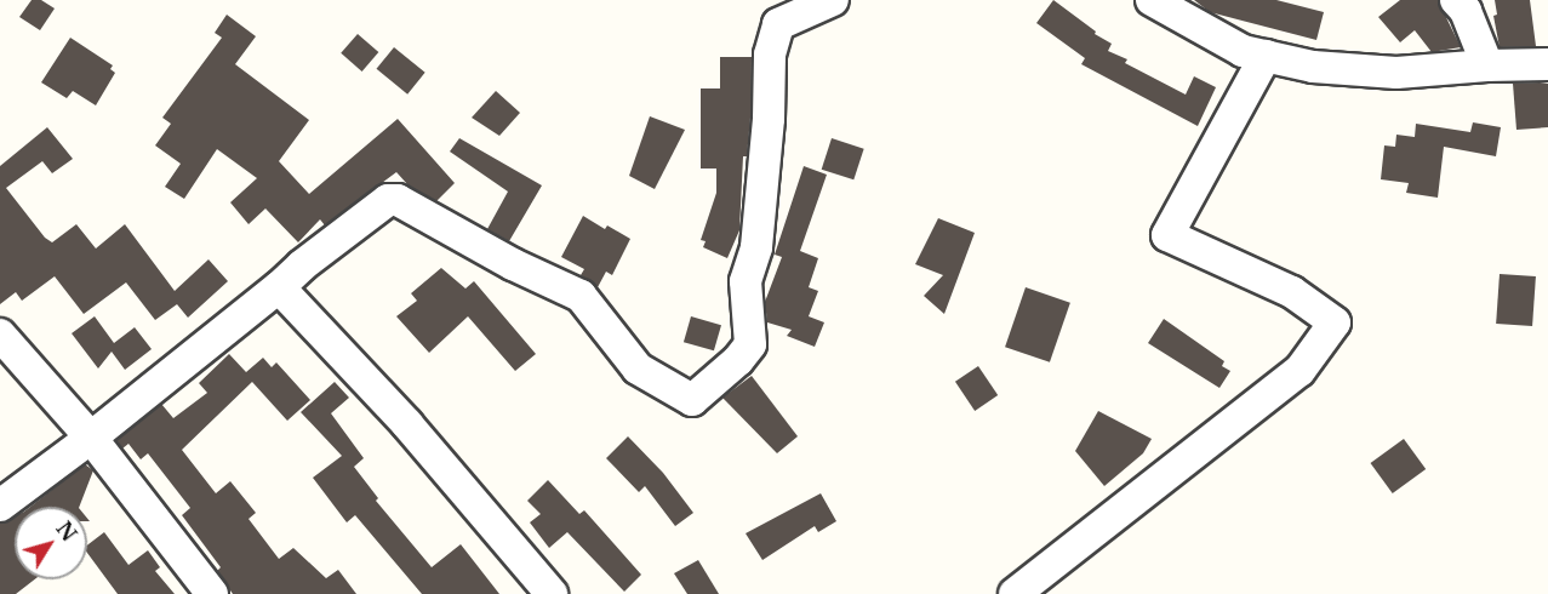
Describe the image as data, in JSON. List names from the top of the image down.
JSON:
{
  "north": "top right"
}
